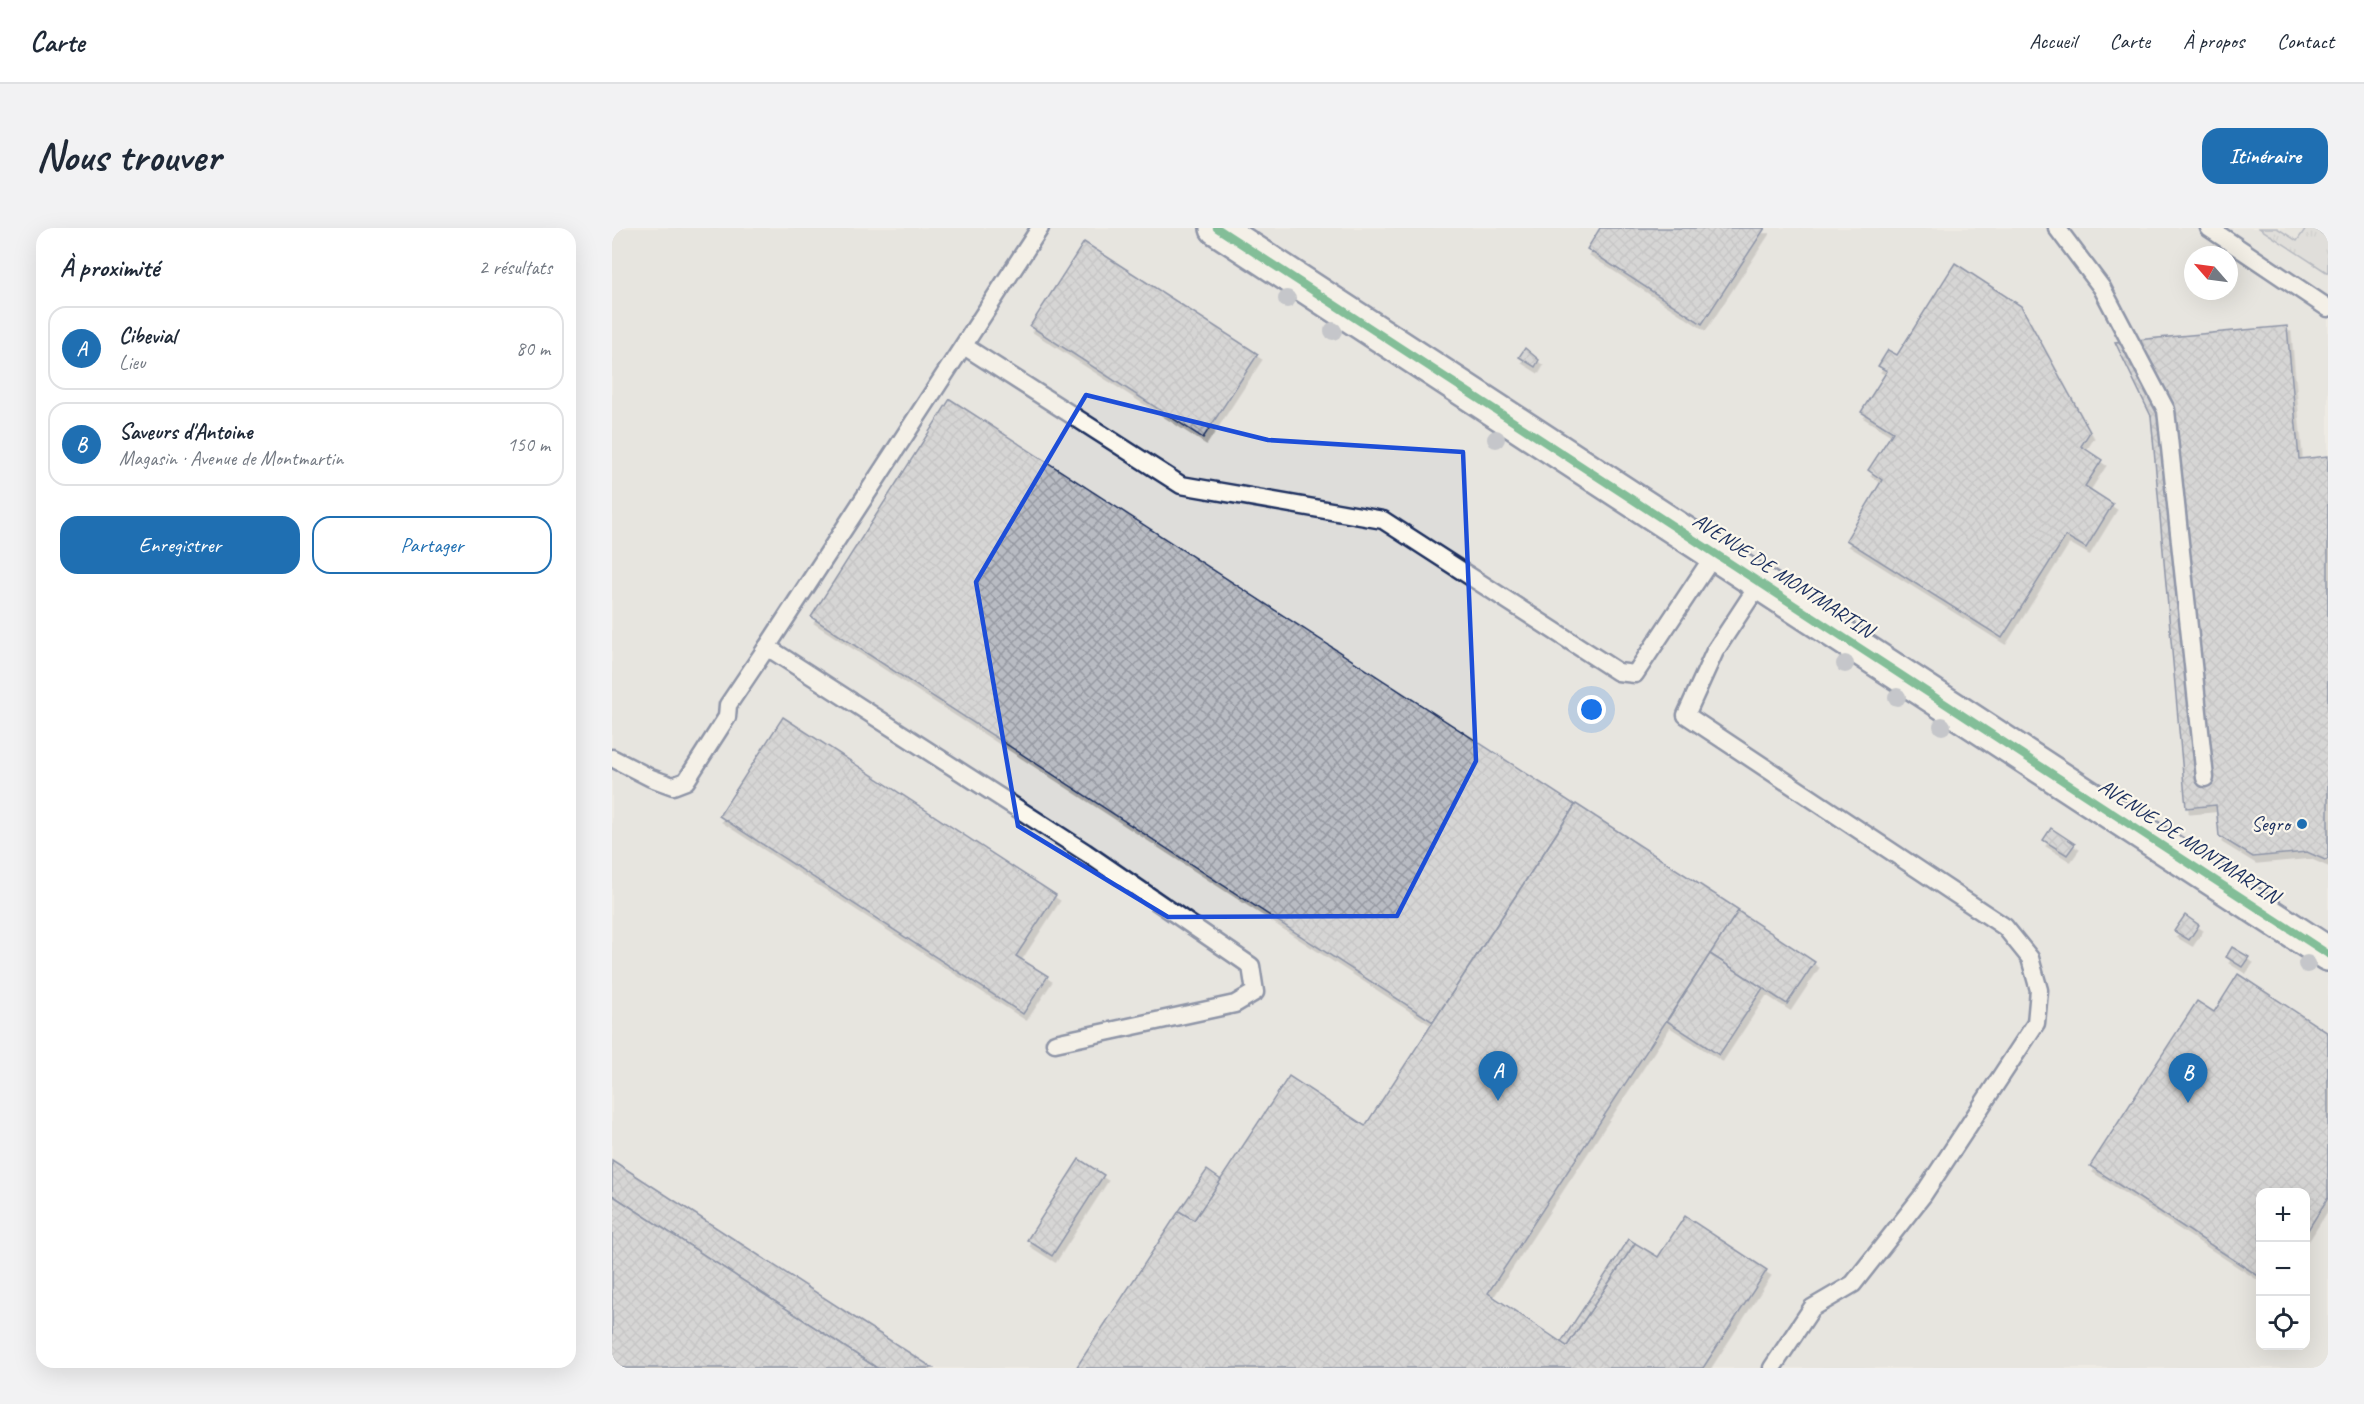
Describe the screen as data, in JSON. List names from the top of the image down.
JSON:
{
  "streets": {
    "street": ["AVENUE DE MONTMARTIN"]
  },
  "places": ["Segro"],
  "north": "top left",
  "page": {
    "header": "Carte",
    "nav": [
      "Accueil",
      "Carte",
      "À propos",
      "Contact"
    ],
    "buttons": [
      "Itinéraire",
      ["Enregistrer", "Partager"]
    ],
    "title": "Nous trouver",
    "heading": ["À proximité", "2 résultats"],
    "list": [
      {
        "mark": "A",
        "name": "Cibevial",
        "note": "Lieu",
        "value": "80 m"
      },
      {
        "mark": "B",
        "name": "Saveurs d'Antoine",
        "note": "Magasin · Avenue de Montmartin",
        "value": "150 m"
      }
    ],
    "pins": ["A", "B"],
    "map_buttons": ["+", "−"]
  }
}
